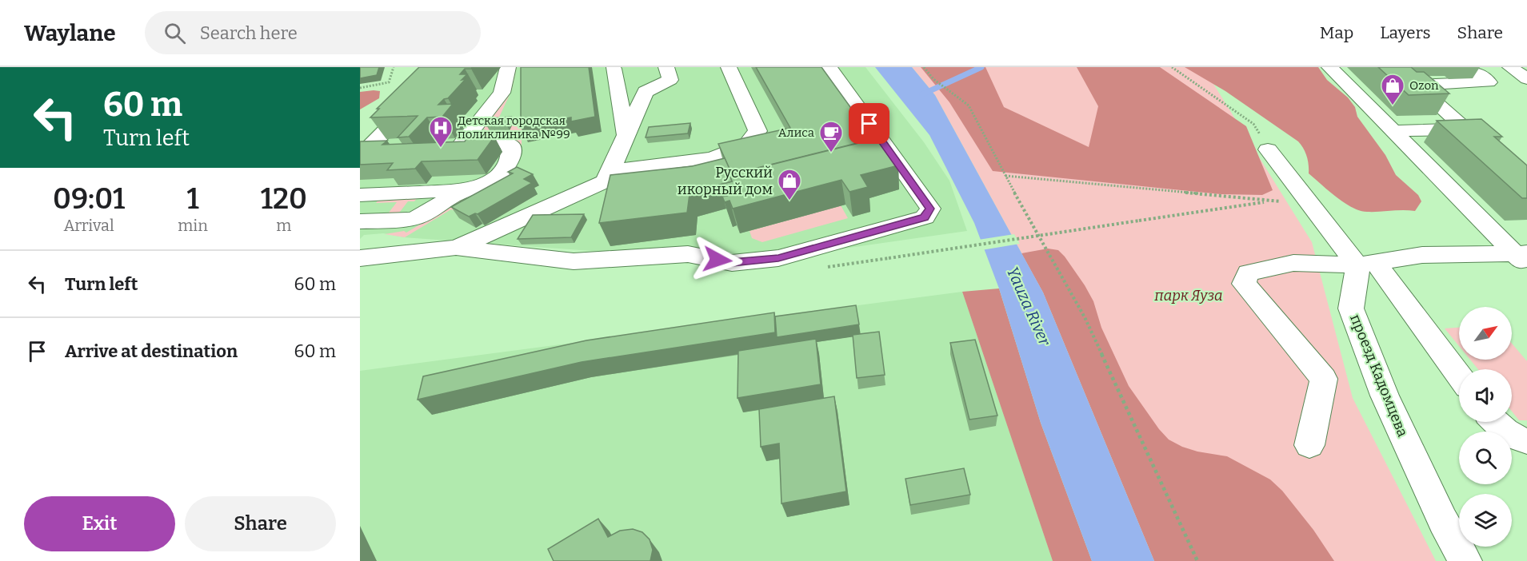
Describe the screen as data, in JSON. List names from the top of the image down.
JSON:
{
  "streets": {
    "street": ["проезд Кадомцева"]
  },
  "water": ["Yauza River"],
  "parks": ["парк Яуза"],
  "places": {
    "shop": ["Ozon", "Русский икорный дом"],
    "hospital": ["Детская городская поликлиника №99"],
    "cafe": ["Алиса"]
  },
  "north": "top right",
  "page": {
    "header": "Waylane",
    "search": "Search here",
    "nav": ["Map", "Layers", "Share"],
    "turn": ["60 m", "Turn left"],
    "eta": [
      "09:01",
      "Arrival",
      "1",
      "min",
      "120",
      "m"
    ],
    "list": [
      {
        "name": "Turn left",
        "value": "60 m"
      },
      {
        "name": "Arrive at destination",
        "value": "60 m"
      }
    ],
    "buttons": ["Exit", "Share"]
  }
}
